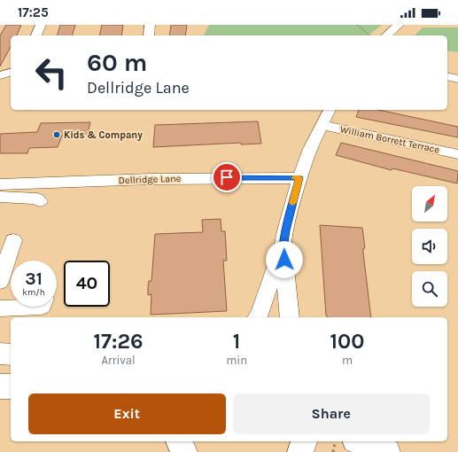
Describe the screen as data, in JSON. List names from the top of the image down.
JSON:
{
  "streets": {
    "street": ["William Borrett Terrace", "Dellridge Lane"]
  },
  "places": ["Kids & Company"],
  "north": "top right",
  "page": {
    "status": "17:25",
    "turn": ["60 m", "Dellridge Lane"],
    "speed": "31 km/h",
    "limit": "40",
    "eta": [
      "17:26",
      "Arrival",
      "1",
      "min",
      "100",
      "m"
    ],
    "buttons": ["Exit", "Share"]
  }
}
